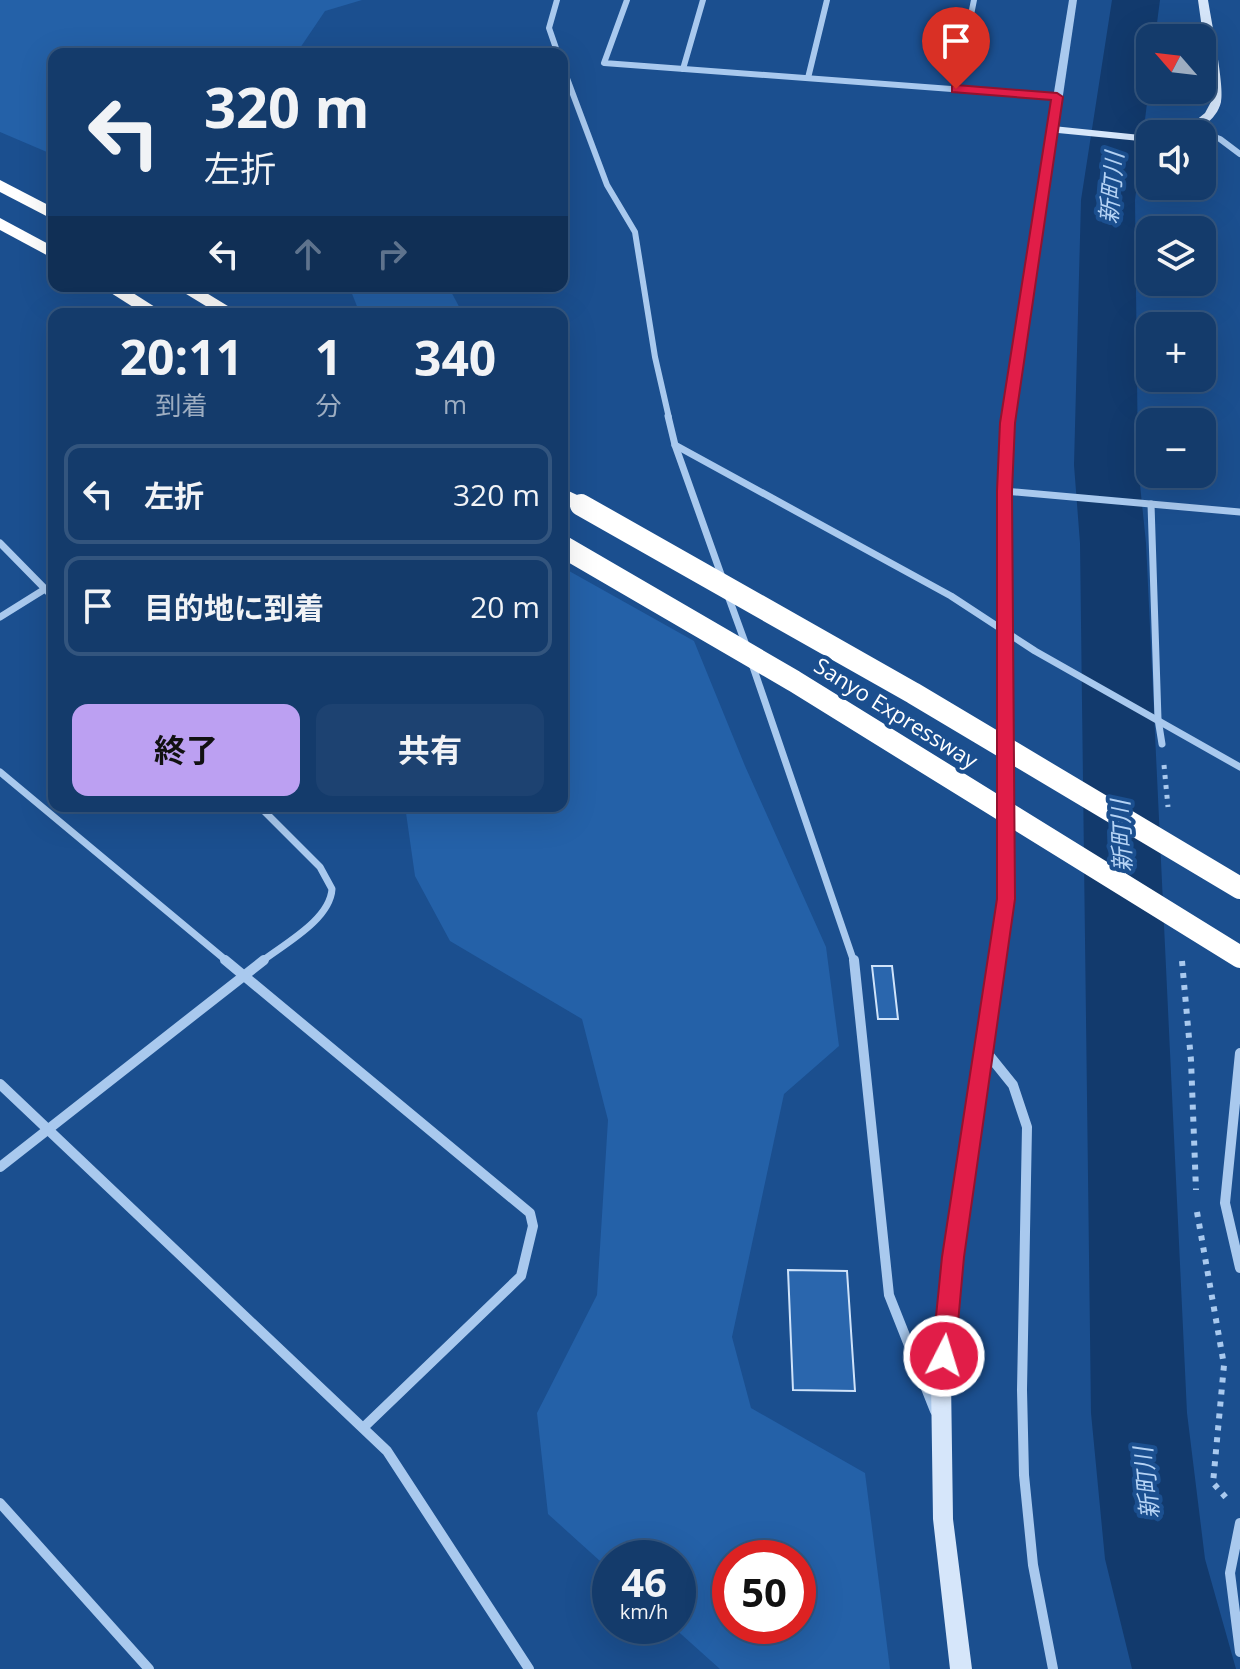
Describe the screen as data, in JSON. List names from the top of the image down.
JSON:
{
  "streets": {
    "highway": ["Sanyo Expressway"]
  },
  "water": ["新町川"],
  "north": "top left",
  "page": {
    "map_buttons": ["+", "−"],
    "turn": ["320 m", "左折"],
    "eta": [
      "20:11",
      "到着",
      "1",
      "分",
      "340",
      "m"
    ],
    "list": [
      {
        "name": "左折",
        "value": "320 m"
      },
      {
        "name": "目的地に到着",
        "value": "20 m"
      }
    ],
    "buttons": ["終了", "共有"],
    "speed": "46 km/h",
    "limit": "50"
  }
}
